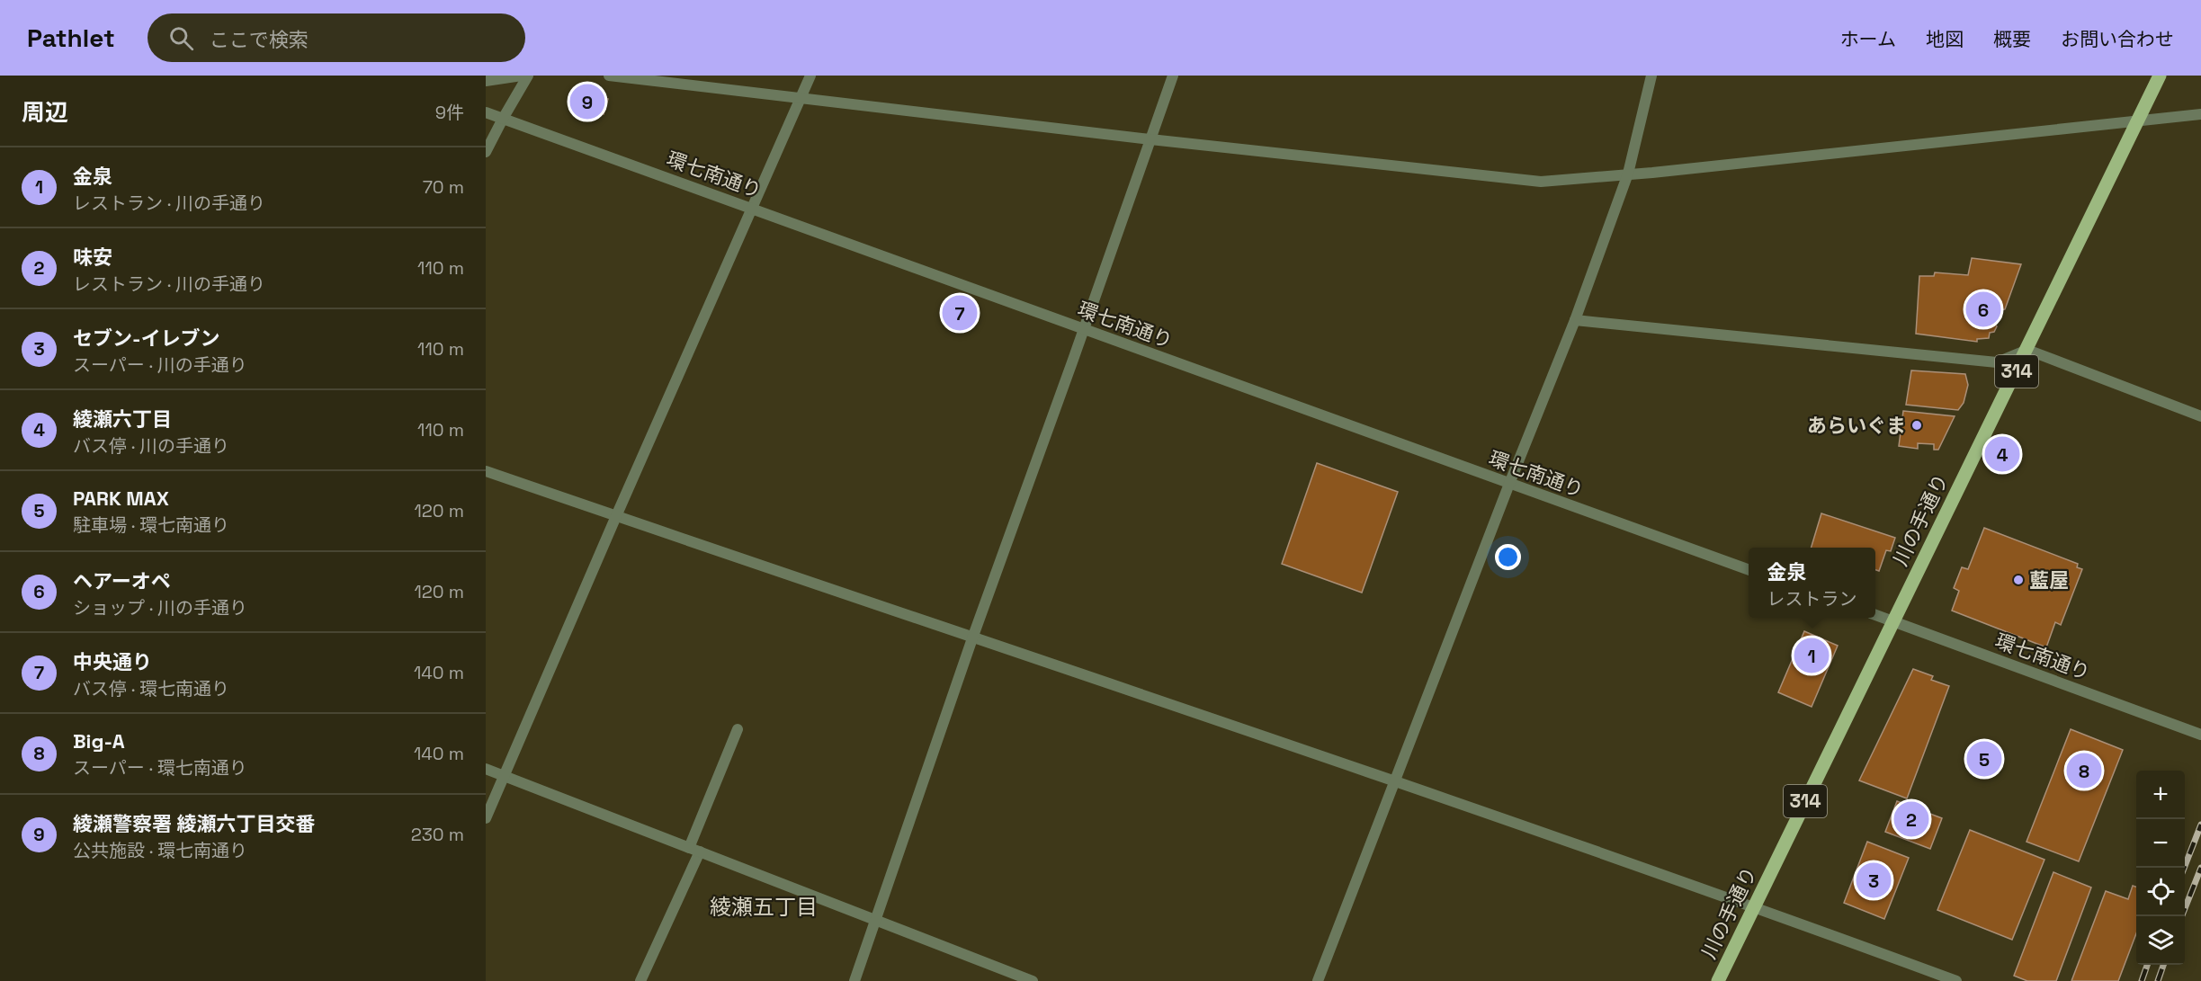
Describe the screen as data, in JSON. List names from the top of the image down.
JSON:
{
  "streets": {
    "main road": ["314", "川の手通り"],
    "street": ["環七南通り"]
  },
  "crossings": [
    ["環七南通り", "川の手通り"]
  ],
  "districts": ["綾瀬五丁目"],
  "places": ["あらいぐま", "藍屋"],
  "page": {
    "header": "Pathlet",
    "search": "ここで検索",
    "nav": [
      "ホーム",
      "地図",
      "概要",
      "お問い合わせ"
    ],
    "heading": ["周辺", "9件"],
    "pins": [
      "9",
      "6",
      "7",
      "4",
      "1",
      "5",
      "8",
      "2",
      "3"
    ],
    "list": [
      {
        "mark": "1",
        "name": "金泉",
        "note": "レストラン · 川の手通り",
        "value": "70 m"
      },
      {
        "mark": "2",
        "name": "味安",
        "note": "レストラン · 川の手通り",
        "value": "110 m"
      },
      {
        "mark": "3",
        "name": "セブン-イレブン",
        "note": "スーパー · 川の手通り",
        "value": "110 m"
      },
      {
        "mark": "4",
        "name": "綾瀬六丁目",
        "note": "バス停 · 川の手通り",
        "value": "110 m"
      },
      {
        "mark": "5",
        "name": "PARK MAX",
        "note": "駐車場 · 環七南通り",
        "value": "120 m"
      },
      {
        "mark": "6",
        "name": "ヘアーオペ",
        "note": "ショップ · 川の手通り",
        "value": "120 m"
      },
      {
        "mark": "7",
        "name": "中央通り",
        "note": "バス停 · 環七南通り",
        "value": "140 m"
      },
      {
        "mark": "8",
        "name": "Big-A",
        "note": "スーパー · 環七南通り",
        "value": "140 m"
      },
      {
        "mark": "9",
        "name": "綾瀬警察署 綾瀬六丁目交番",
        "note": "公共施設 · 環七南通り",
        "value": "230 m"
      }
    ],
    "popup": ["金泉", "レストラン"],
    "map_buttons": ["+", "−"]
  }
}
